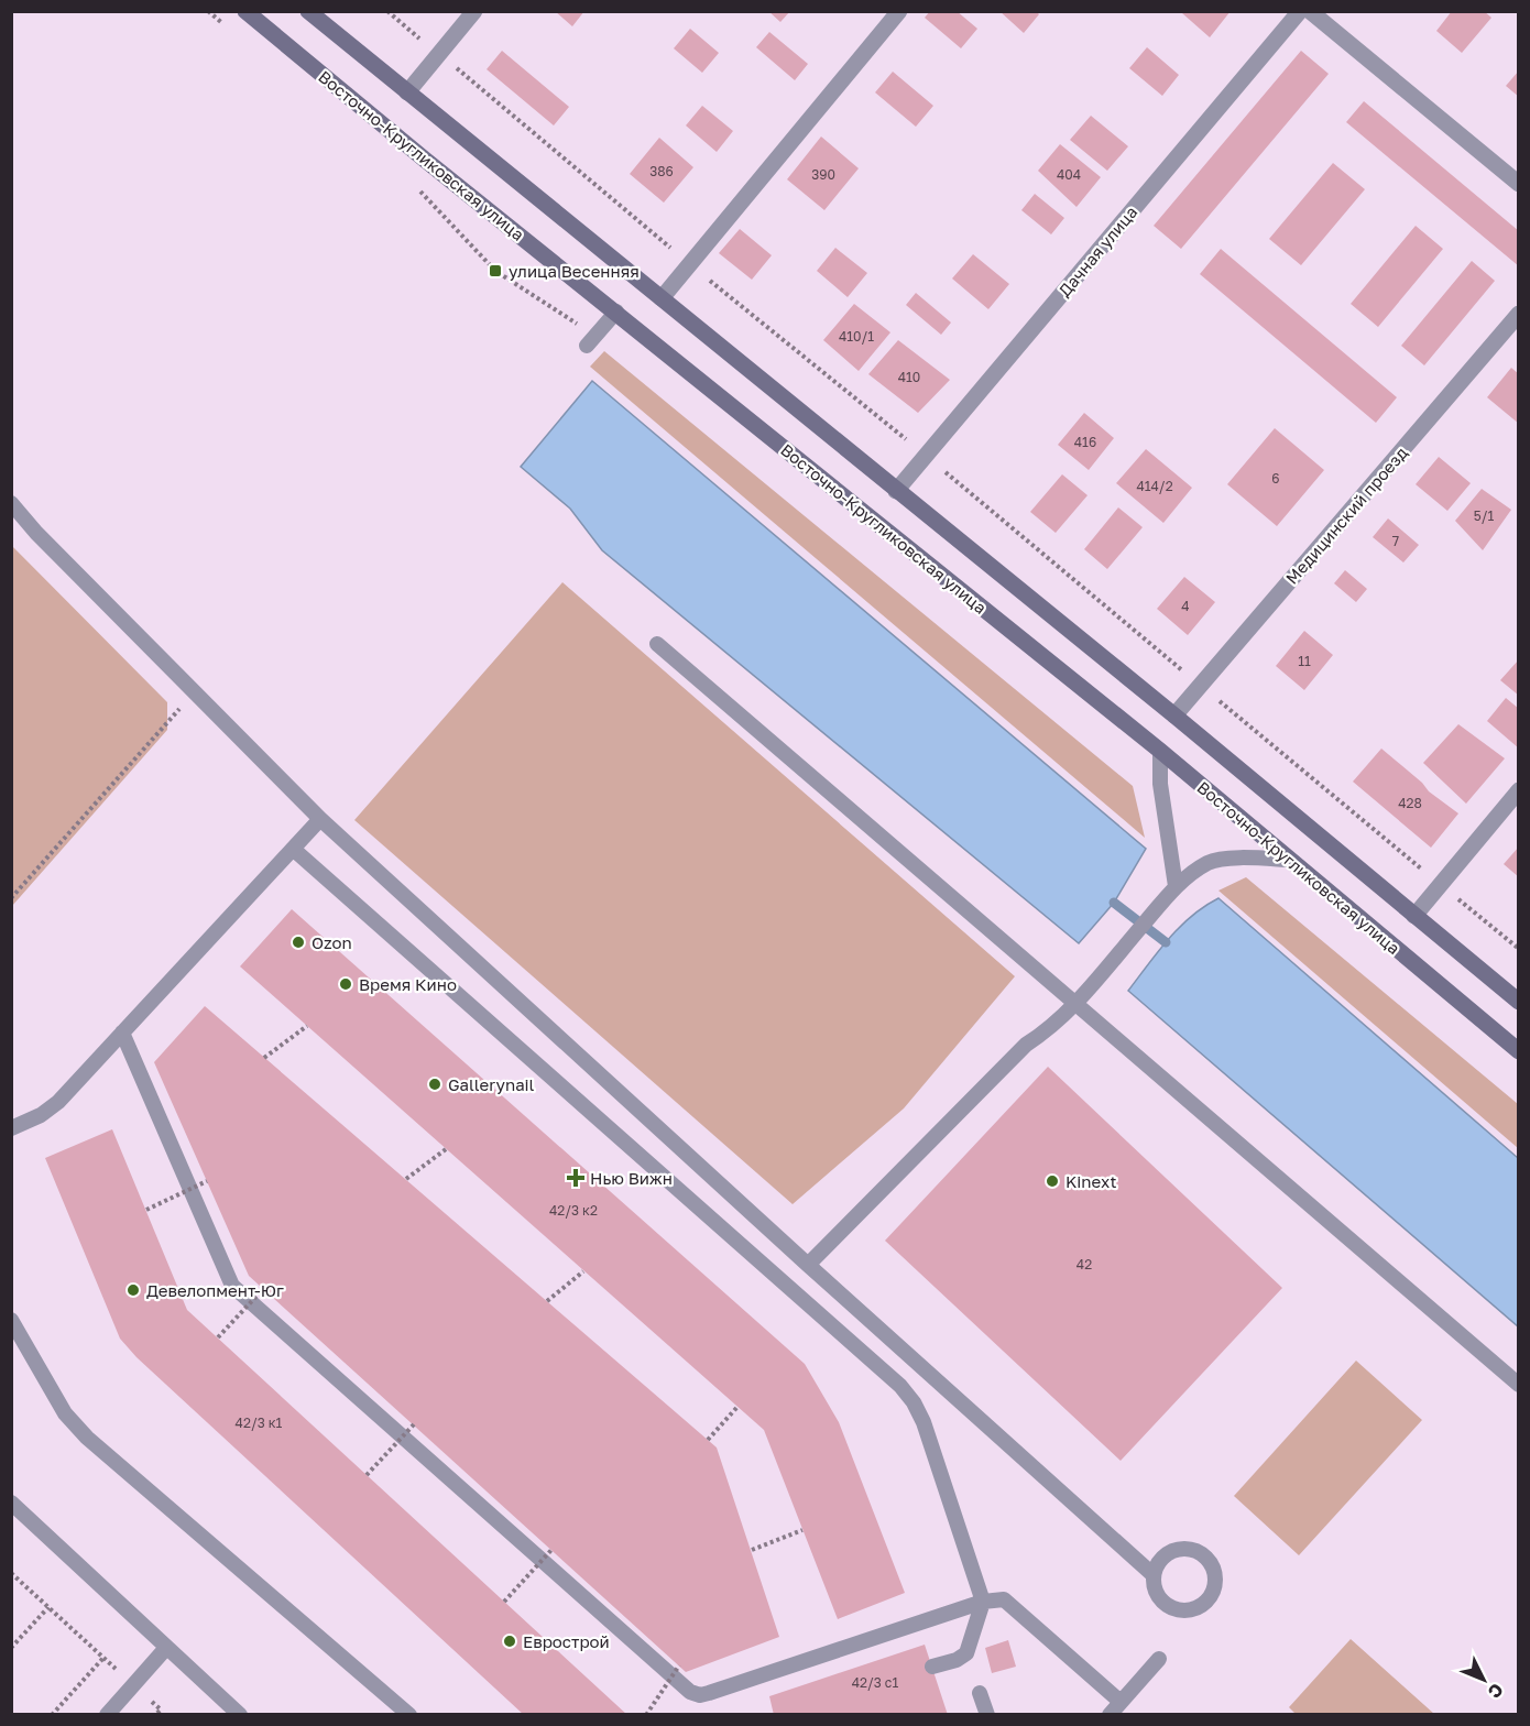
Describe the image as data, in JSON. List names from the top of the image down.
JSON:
{
  "streets": {
    "main road": ["Восточно-Кругликовская улица"],
    "street": ["Дачная улица", "Медицинский проезд"]
  },
  "places": {
    "transit": ["улица Весенняя"],
    "other": [
      "Ozon",
      "Время Кино",
      "Gallerynail",
      "Kinext",
      "Девелопмент-Юг",
      "Еврострой"
    ],
    "health": ["Нью Вижн"]
  },
  "house_numbers": [
    "386",
    "390",
    "404",
    "410/1",
    "410",
    "416",
    "6",
    "414/2",
    "5/1",
    "7",
    "4",
    "11",
    "428",
    "42/3 к2",
    "42",
    "42/3 к1",
    "42/3 с1"
  ],
  "north": "bottom right"
}
